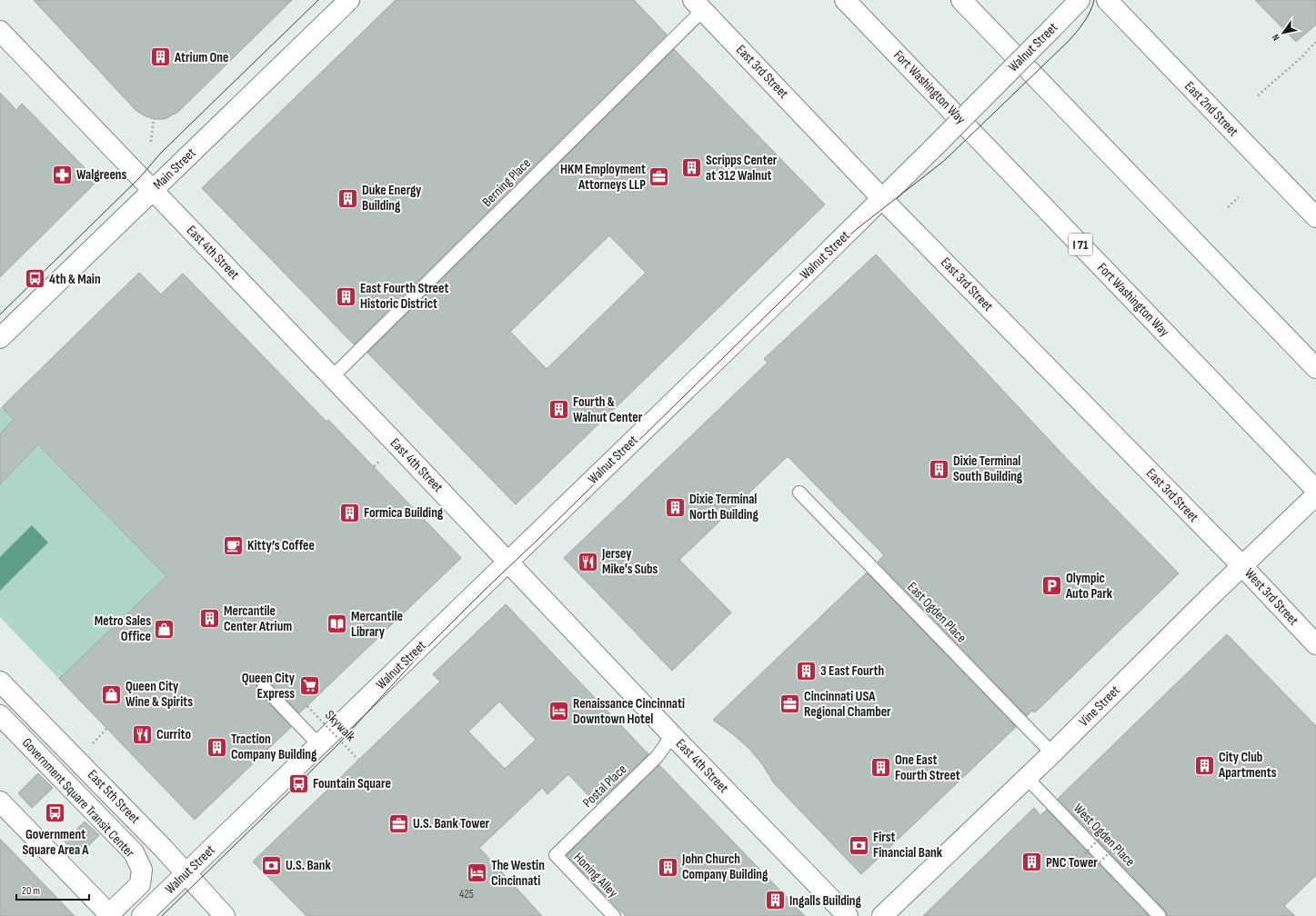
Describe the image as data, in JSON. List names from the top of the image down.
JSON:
{
  "streets": {
    "main road": [
      "Walnut Street",
      "East 3rd Street",
      "Fort Washington Way",
      "East 2nd Street",
      "Main Street",
      "I 71",
      "East 4th Street",
      "West 3rd Street",
      "Vine Street",
      "East 5th Street",
      "Government Square Transit Center"
    ],
    "lane": [
      "Berning Place",
      "East Ogden Place",
      "Postal Place",
      "West Ogden Place",
      "Honing Alley"
    ],
    "path": ["Skywalk"]
  },
  "crossings": [
    ["Walnut Street", "East 3rd Street"],
    ["Walnut Street", "East 4th Street"],
    ["Walnut Street", "East 5th Street"],
    ["East 3rd Street", "Berning Place"],
    ["East 3rd Street", "West 3rd Street"],
    ["East 3rd Street", "Vine Street"],
    ["Main Street", "East 4th Street"],
    ["Berning Place", "East 4th Street"],
    ["East 4th Street", "Postal Place"],
    ["West 3rd Street", "Vine Street"],
    ["East Ogden Place", "Vine Street"],
    ["Vine Street", "West Ogden Place"],
    ["Postal Place", "Honing Alley"]
  ],
  "places": {
    "building": [
      "Atrium One",
      "Scripps Center at 312 Walnut",
      "Duke Energy Building",
      "East Fourth Street Historic District",
      "Fourth & Walnut Center",
      "Dixie Terminal South Building",
      "Dixie Terminal North Building",
      "Formica Building",
      "Mercantile Center Atrium",
      "3 East Fourth",
      "Traction Company Building",
      "City Club Apartments",
      "One East Fourth Street",
      "PNC Tower",
      "John Church Company Building",
      "Ingalls Building"
    ],
    "pharmacy": ["Walgreens"],
    "office": ["HKM Employment Attorneys LLP", "Cincinnati USA Regional Chamber", "U.S. Bank Tower"],
    "bus stop": ["4th & Main", "Fountain Square", "Government Square Area A"],
    "cafe": ["Kitty’s Coffee"],
    "restaurant": ["Jersey Mike's Subs", "Currito"],
    "parking": ["Olympic Auto Park"],
    "library": ["Mercantile Library"],
    "shop": ["Metro Sales Office", "Queen City Wine & Spirits"],
    "supermarket": ["Queen City Express"],
    "hotel": ["Renaissance Cincinnati Downtown Hotel", "The Westin Cincinnati"],
    "bank": ["First Financial Bank", "U.S. Bank"]
  },
  "house_numbers": ["425"],
  "scale_bar": "20 m",
  "north": "bottom left"
}
